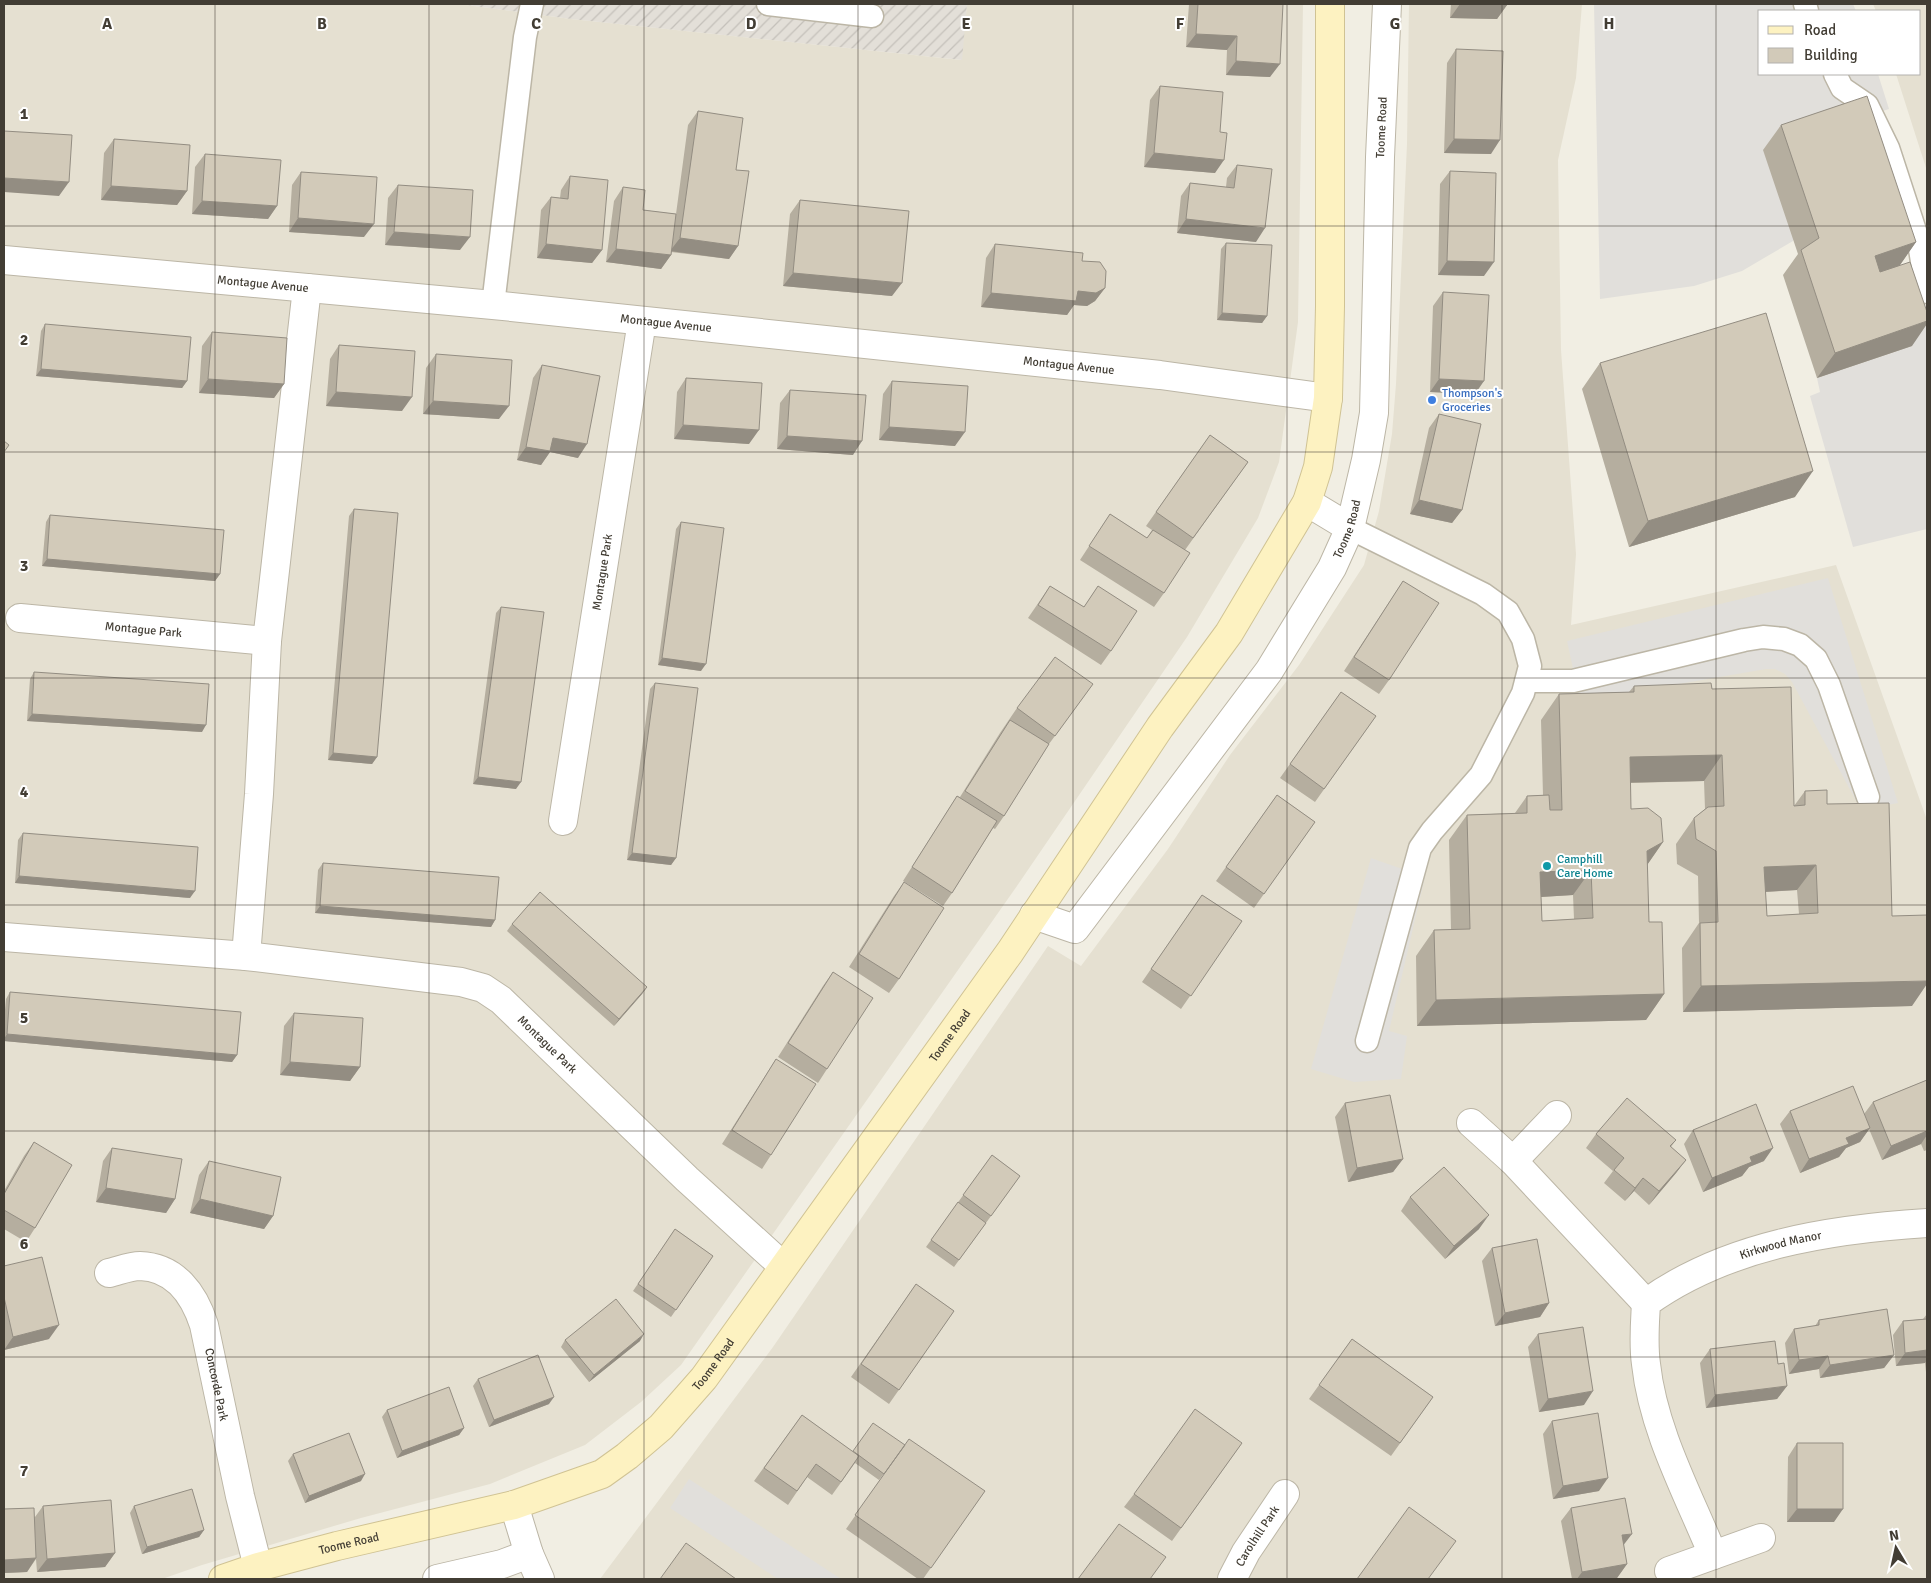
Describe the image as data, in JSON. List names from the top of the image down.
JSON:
{
  "streets": {
    "main road": ["Toome Road"],
    "street": [
      "Montague Avenue",
      "Montague Park",
      "Kirkwood Manor",
      "Concorde Park",
      "Carolhill Park"
    ]
  },
  "crossings": [
    ["Toome Road", "Montague Avenue"],
    ["Toome Road", "Montague Park"],
    ["Toome Road", "Concorde Park"],
    ["Montague Avenue", "Montague Park"]
  ],
  "places": ["Thompson's Groceries", "Camphill Care Home"],
  "legend": ["Road", "Building"],
  "north": "top",
  "grid": {
    "columns": [
      "A",
      "B",
      "C",
      "D",
      "E",
      "F",
      "G",
      "H"
    ],
    "rows": [
      "1",
      "2",
      "3",
      "4",
      "5",
      "6",
      "7"
    ]
  }
}
